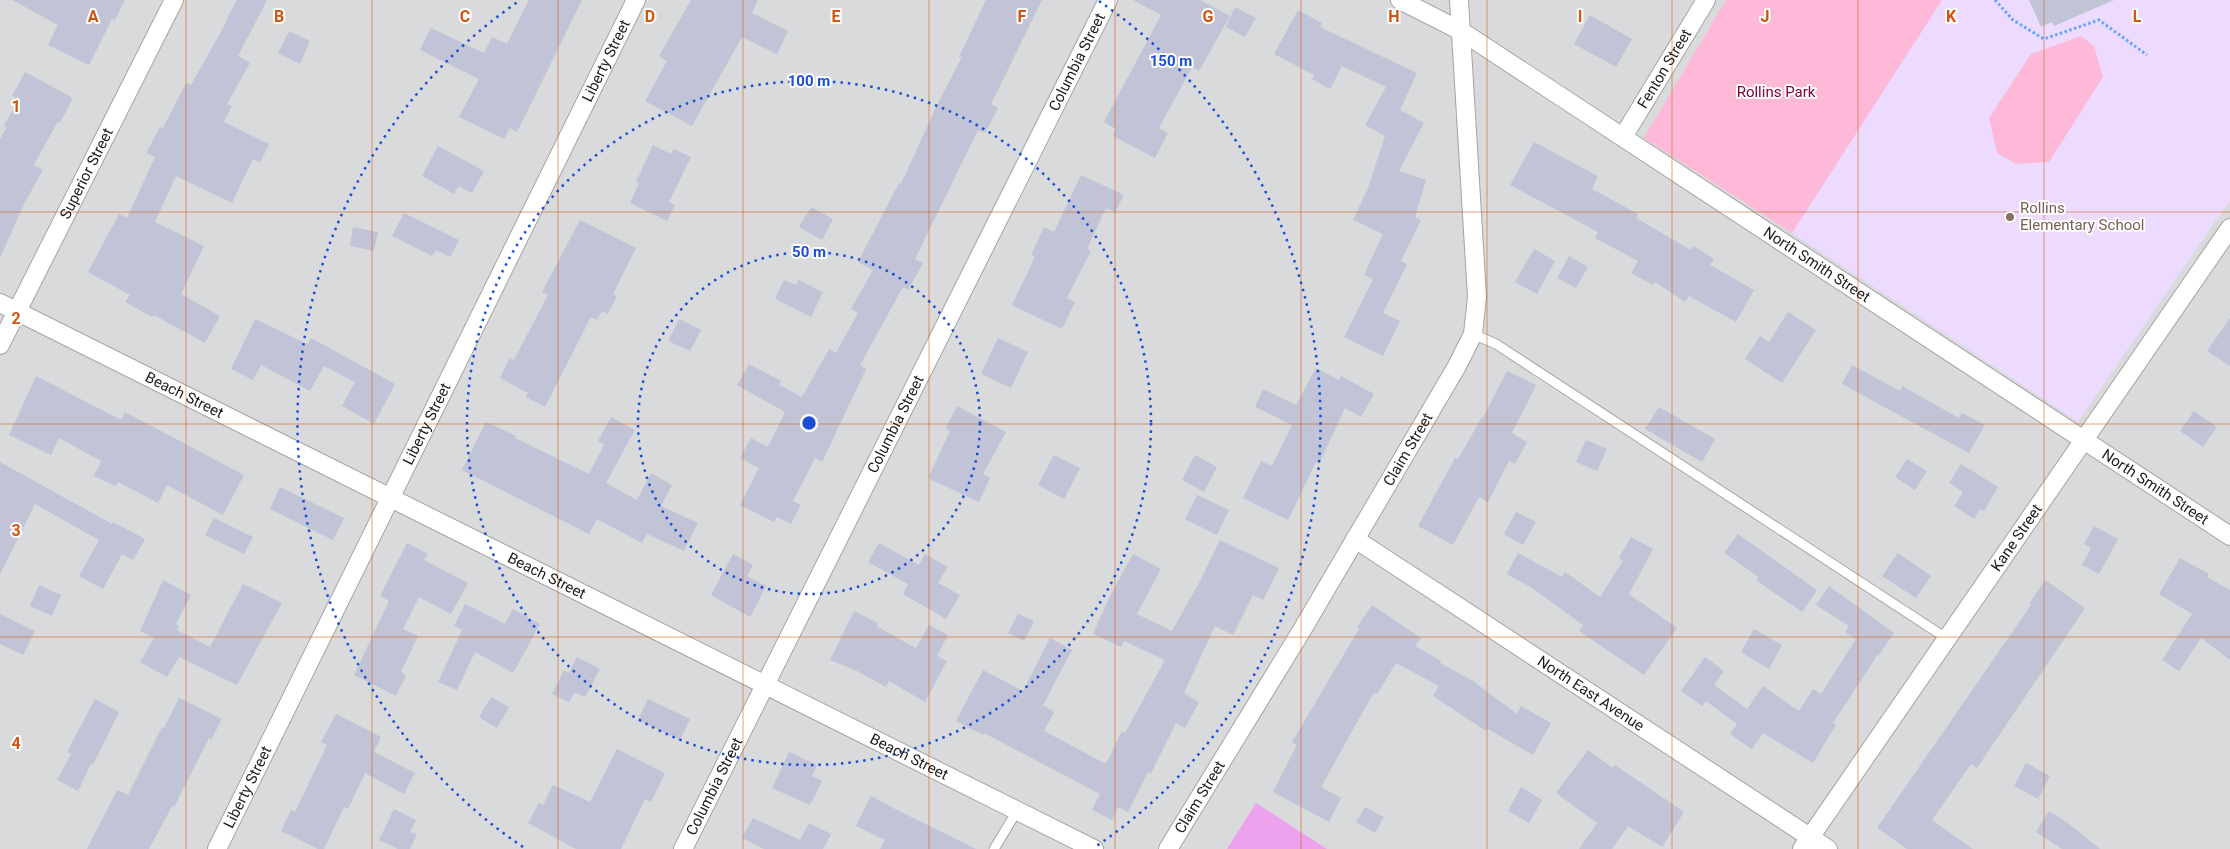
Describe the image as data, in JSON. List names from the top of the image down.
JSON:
{
  "streets": {
    "street": [
      "Liberty Street",
      "Columbia Street",
      "Fenton Street",
      "Superior Street",
      "North Smith Street",
      "Beach Street",
      "Claim Street",
      "Kane Street",
      "North East Avenue"
    ]
  },
  "crossings": [
    ["Liberty Street", "Beach Street"],
    ["Columbia Street", "Beach Street"],
    ["Fenton Street", "North Smith Street"],
    ["Superior Street", "Beach Street"],
    ["North Smith Street", "Claim Street"],
    ["North Smith Street", "Kane Street"],
    ["Claim Street", "North East Avenue"],
    ["Kane Street", "North East Avenue"]
  ],
  "parks": ["Rollins Park"],
  "places": ["Rollins Elementary School"],
  "grid": {
    "columns": [
      "A",
      "B",
      "C",
      "D",
      "E",
      "F",
      "G",
      "H",
      "I",
      "J",
      "K",
      "L"
    ],
    "rows": [
      "1",
      "2",
      "3",
      "4"
    ]
  },
  "rings": ["150 m", "100 m", "50 m"]
}
